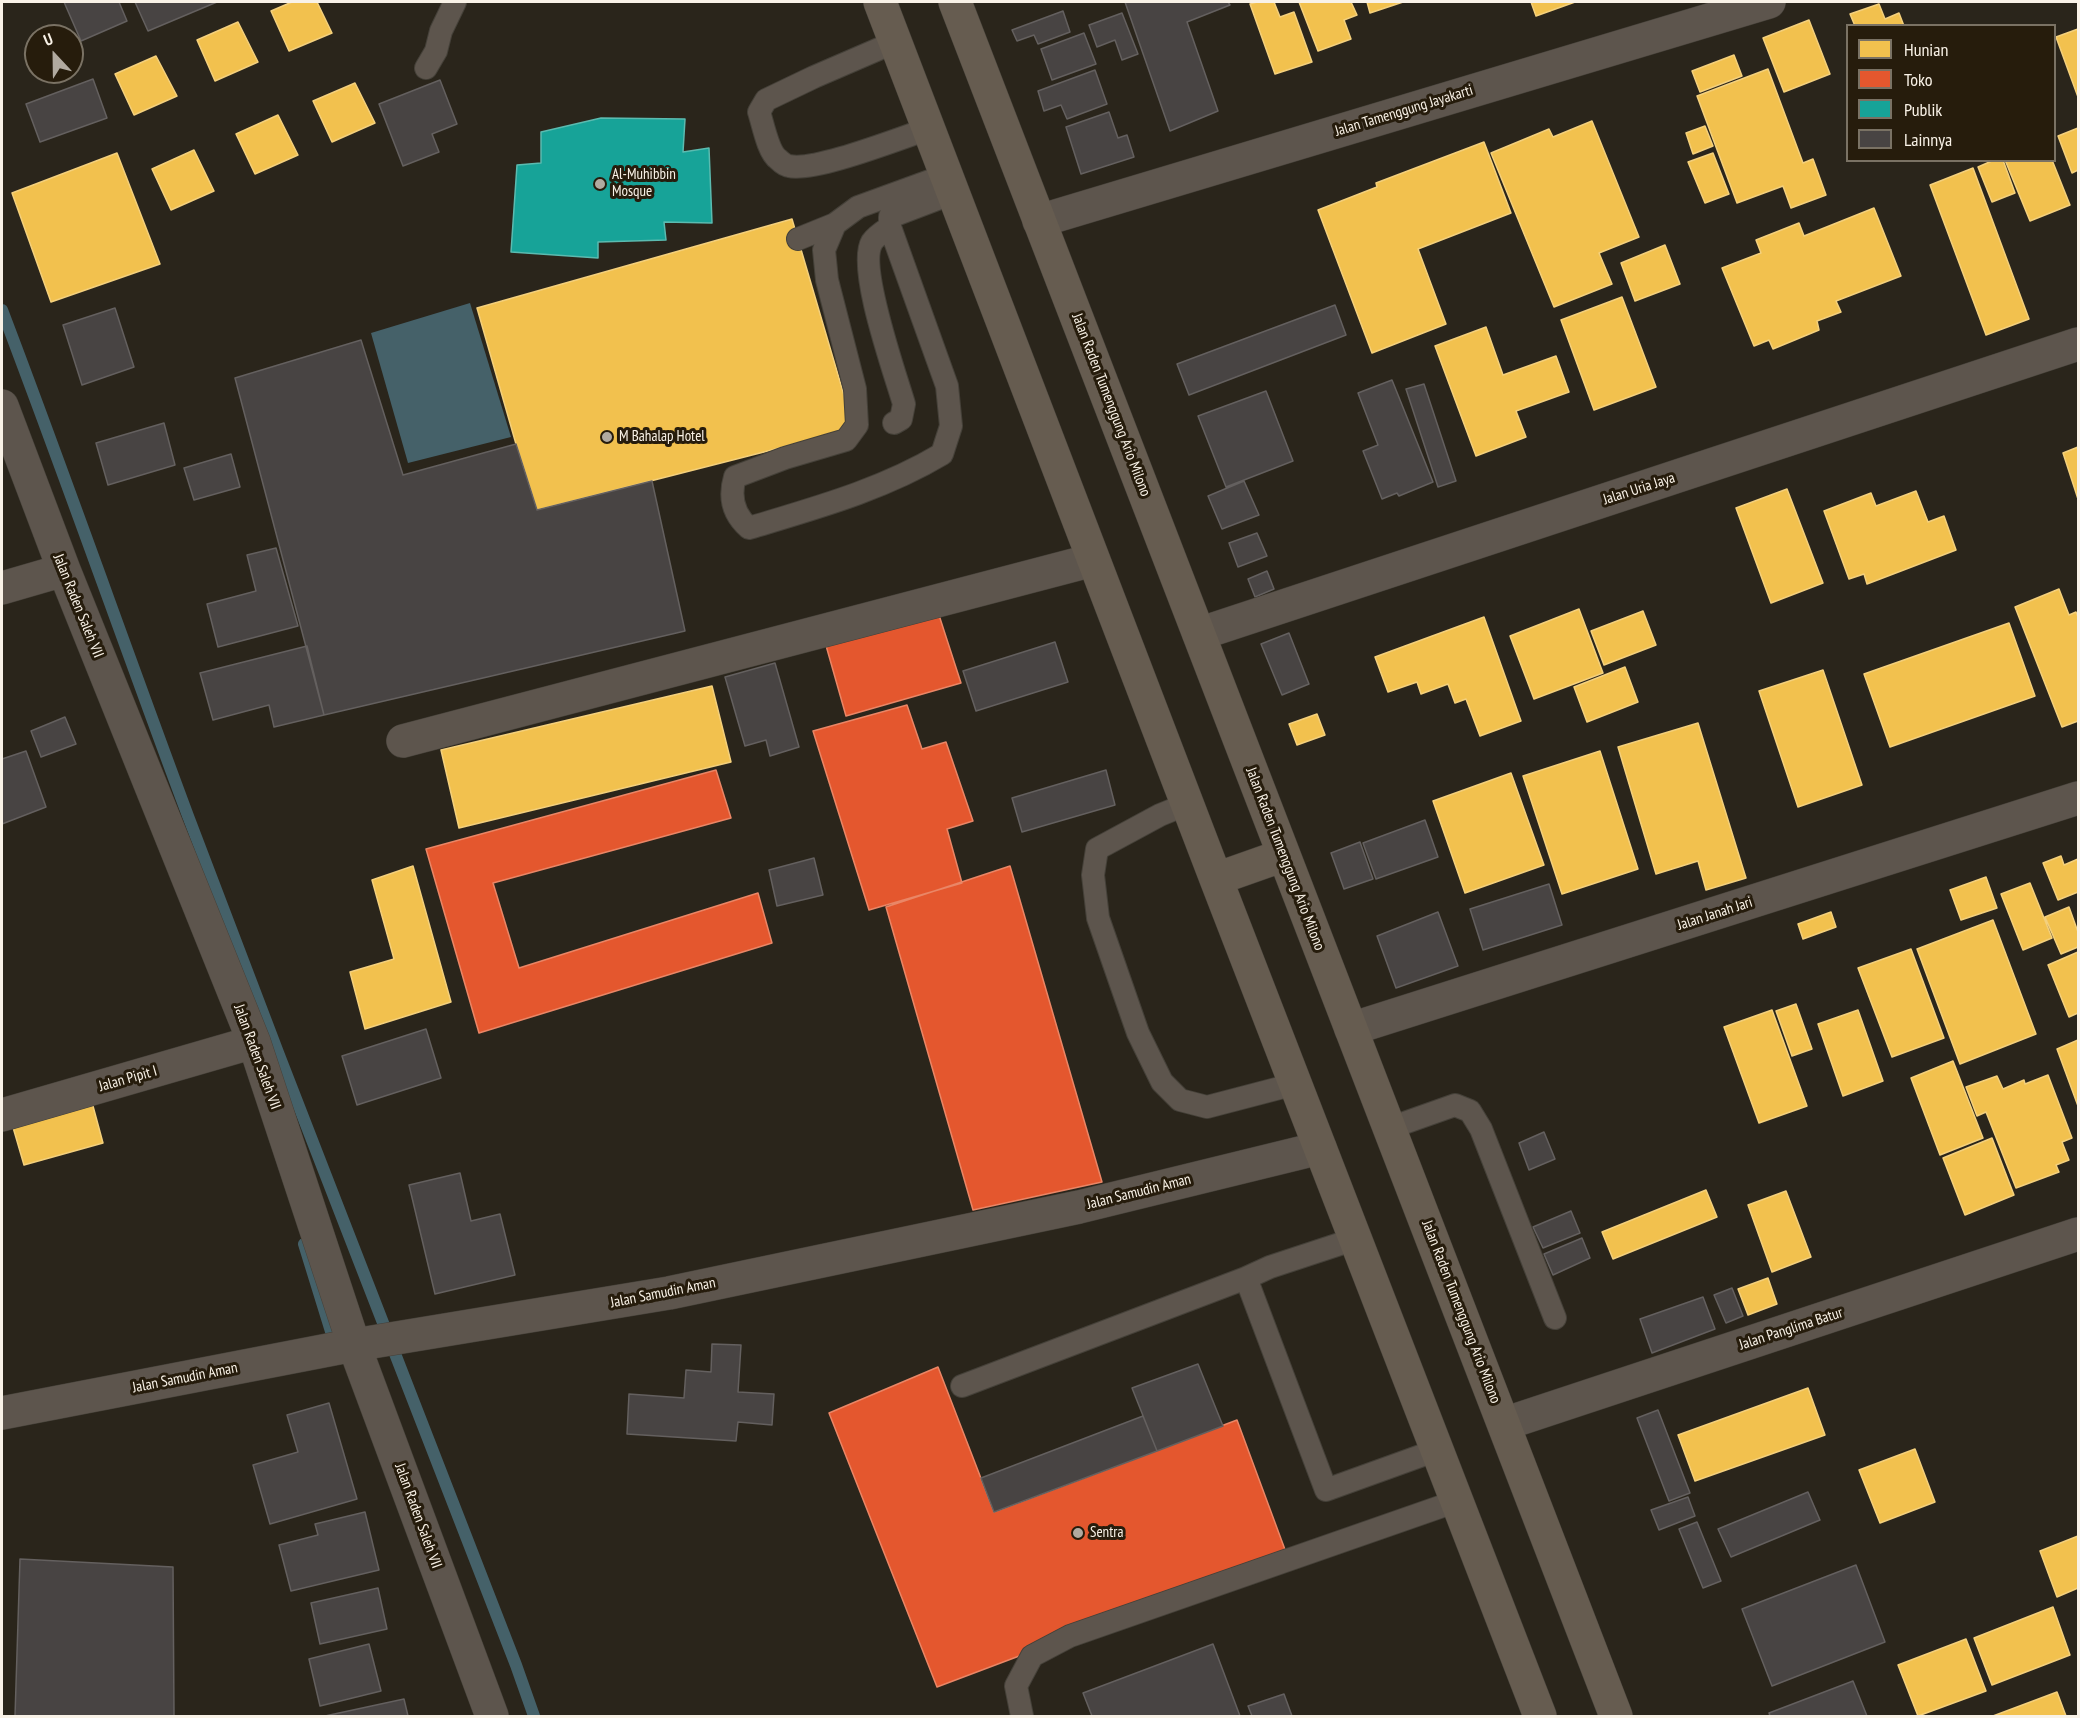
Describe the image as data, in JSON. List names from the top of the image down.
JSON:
{
  "streets": {
    "highway": ["Jalan Raden Tumenggung Ario Milono"],
    "street": [
      "Jalan Tamenggung Jayakarti",
      "Jalan Uria Jaya",
      "Jalan Raden Saleh VII",
      "Jalan Janah Jari",
      "Jalan Pipit I",
      "Jalan Samudin Aman",
      "Jalan Panglima Batur"
    ]
  },
  "crossings": [
    ["Jalan Tamenggung Jayakarti", "Jalan Raden Tumenggung Ario Milono"],
    ["Jalan Raden Tumenggung Ario Milono", "Jalan Uria Jaya"],
    ["Jalan Raden Tumenggung Ario Milono", "Jalan Janah Jari"],
    ["Jalan Raden Tumenggung Ario Milono", "Jalan Panglima Batur"],
    ["Jalan Raden Saleh VII", "Jalan Pipit I"],
    ["Jalan Raden Saleh VII", "Jalan Samudin Aman"]
  ],
  "places": ["Al-Muhibbin Mosque", "M Bahalap Hotel", "Sentra"],
  "legend": [
    "Hunian",
    "Toko",
    "Publik",
    "Lainnya"
  ],
  "north": "top"
}
